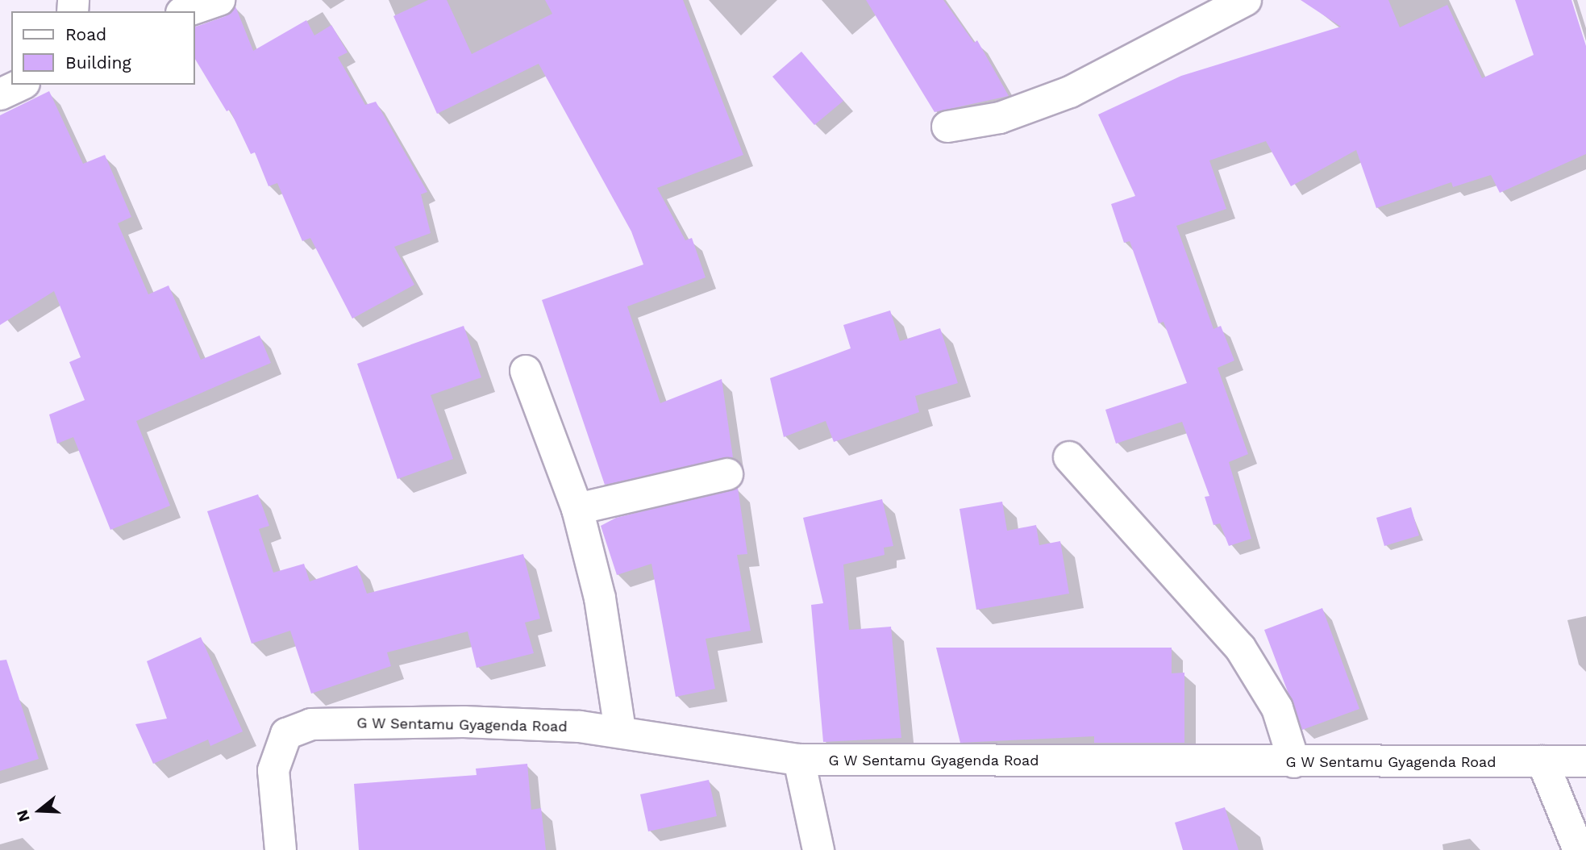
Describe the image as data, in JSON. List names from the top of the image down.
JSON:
{
  "streets": {
    "street": ["G W Sentamu Gyagenda Road"]
  },
  "legend": ["Road", "Building"],
  "north": "left"
}
